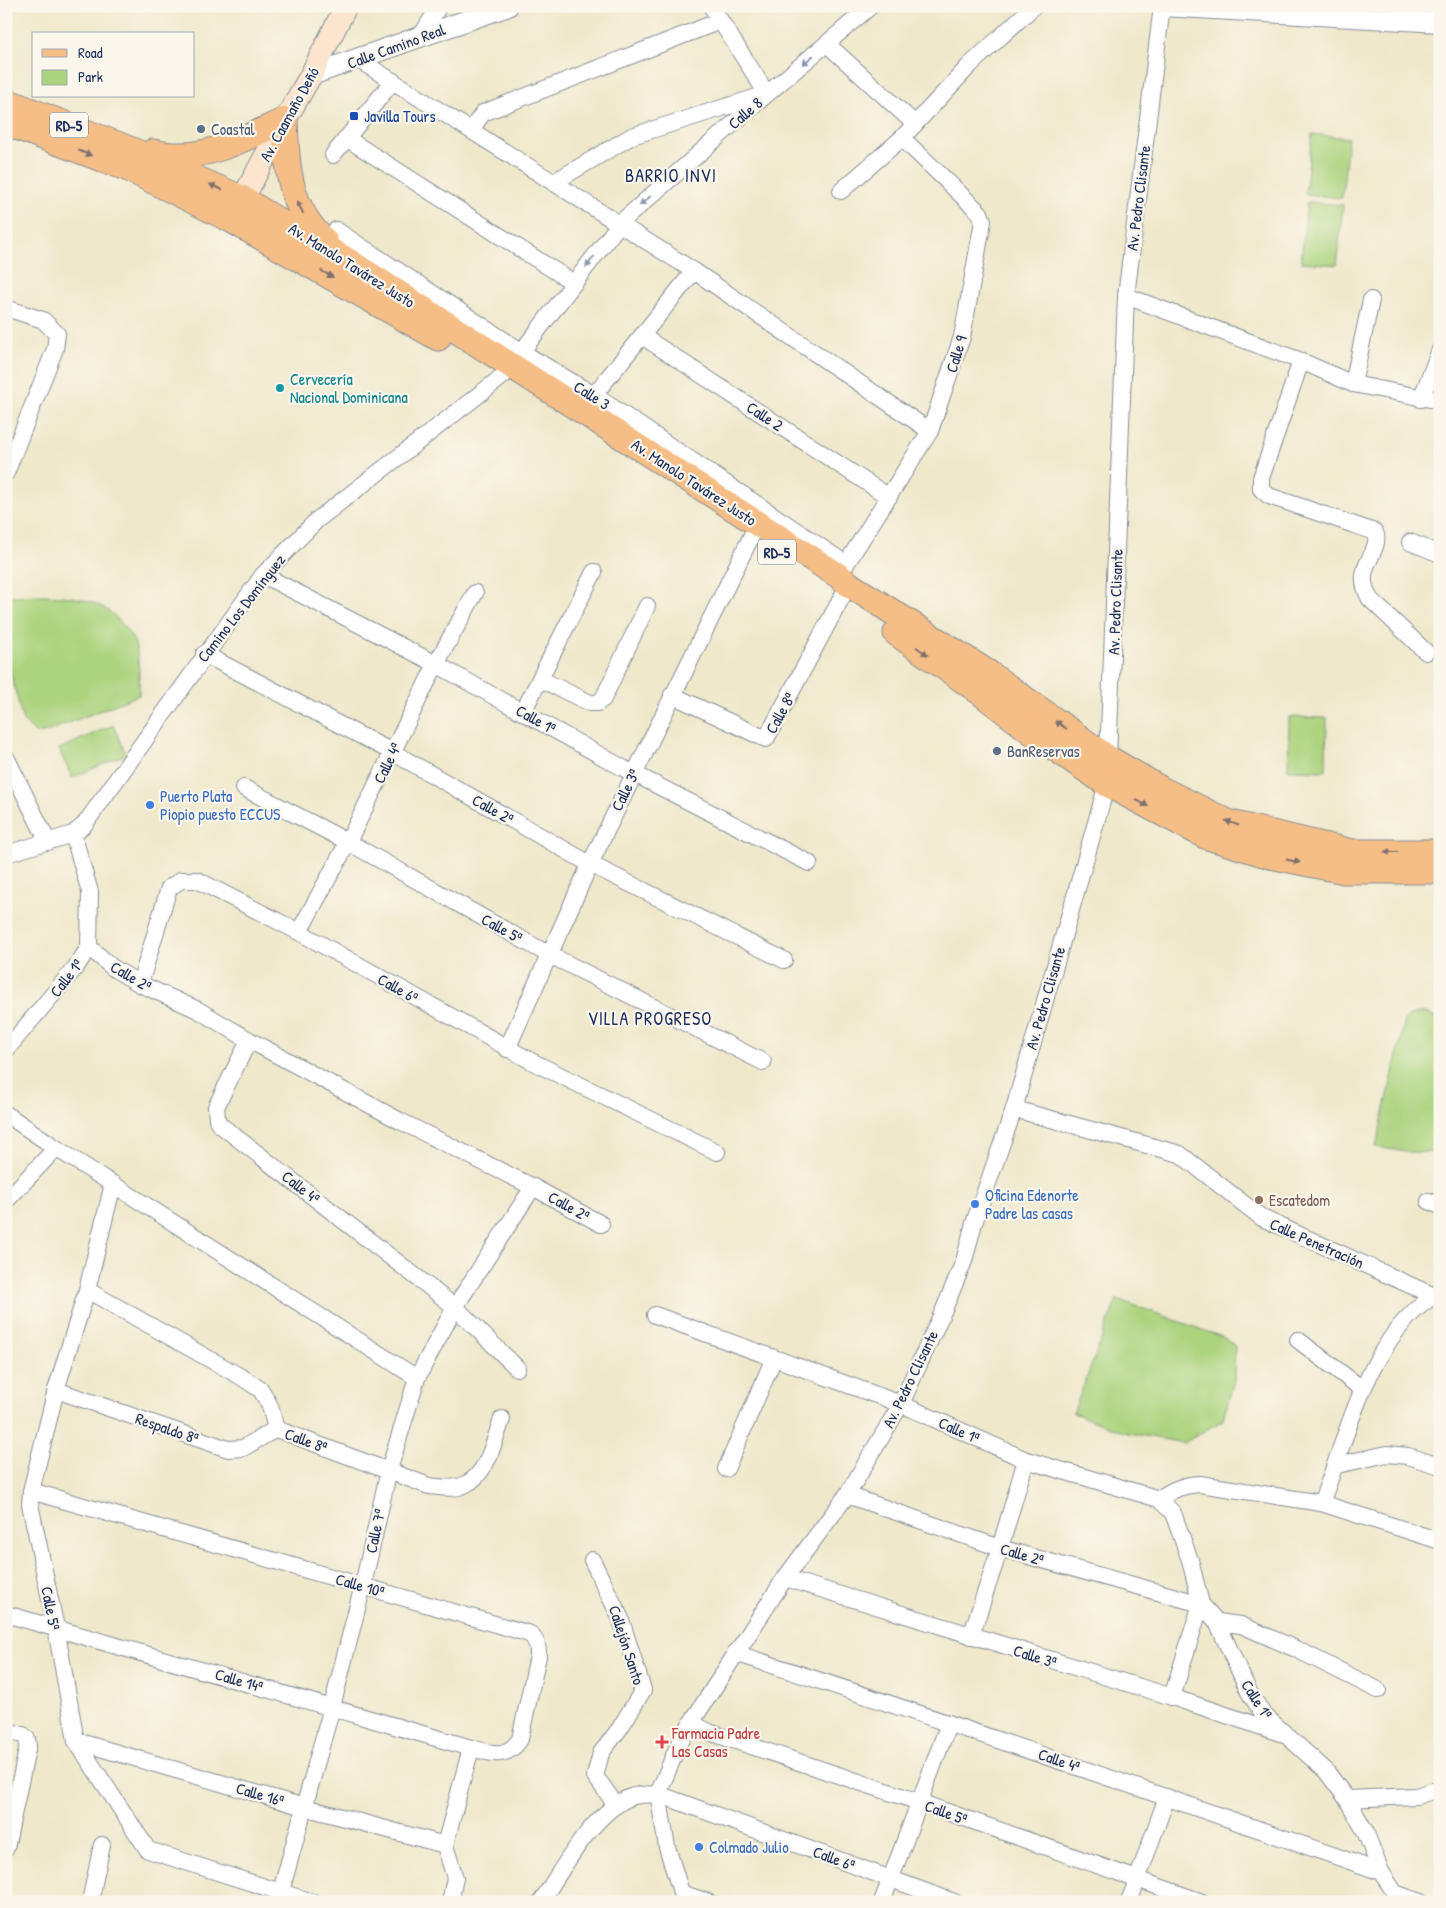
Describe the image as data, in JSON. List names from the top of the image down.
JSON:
{
  "streets": {
    "main road": ["Av. Caamaño Deñó", "RD-5", "Av. Manolo Tavárez Justo"],
    "street": [
      "Calle Camino Real",
      "Calle 8",
      "Av. Pedro Clisante",
      "Calle 9",
      "Calle 3",
      "Calle 2",
      "Camino Los Domínguez",
      "Calle 8ª",
      "Calle 1ª",
      "Calle 4ª",
      "Calle 3ª",
      "Calle 2ª",
      "Calle 5ª",
      "Calle 6ª",
      "Calle Penetración",
      "Respaldo 8ª",
      "Calle 7ª",
      "Calle 10ª",
      "Callejón Santo",
      "Calle 14ª",
      "Calle 16ª"
    ]
  },
  "crossings": [
    ["Calle Camino Real", "Av. Caamaño Deñó"],
    ["Calle 8", "Camino Los Domínguez"],
    ["Av. Caamaño Deñó", "Av. Manolo Tavárez Justo"],
    ["Av. Pedro Clisante", "Av. Manolo Tavárez Justo"],
    ["Av. Pedro Clisante", "Calle 1ª"],
    ["Av. Pedro Clisante", "Calle 4ª"],
    ["Av. Pedro Clisante", "Calle 3ª"],
    ["Av. Pedro Clisante", "Calle 2ª"],
    ["Av. Pedro Clisante", "Calle 5ª"],
    ["Av. Pedro Clisante", "Calle 6ª"],
    ["Av. Pedro Clisante", "Calle Penetración"],
    ["Av. Manolo Tavárez Justo", "Calle 9"],
    ["Av. Manolo Tavárez Justo", "Calle 3"],
    ["Av. Manolo Tavárez Justo", "Camino Los Domínguez"],
    ["Av. Manolo Tavárez Justo", "Calle 8ª"],
    ["Av. Manolo Tavárez Justo", "Calle 3ª"],
    ["Calle 9", "Calle 3"],
    ["Calle 9", "Calle 2"],
    ["Calle 9", "Calle 8ª"],
    ["Calle 3", "Camino Los Domínguez"],
    ["Calle 3", "Calle 8ª"],
    ["Camino Los Domínguez", "Calle 1ª"],
    ["Camino Los Domínguez", "Calle 2ª"],
    ["Calle 8ª", "Calle 3ª"],
    ["Calle 8ª", "Calle 5ª"],
    ["Calle 8ª", "Respaldo 8ª"],
    ["Calle 8ª", "Calle 7ª"],
    ["Calle 1ª", "Calle 4ª"],
    ["Calle 1ª", "Calle 3ª"],
    ["Calle 1ª", "Calle 2ª"],
    ["Calle 4ª", "Calle 2ª"],
    ["Calle 4ª", "Calle 5ª"],
    ["Calle 4ª", "Calle 6ª"],
    ["Calle 4ª", "Calle 7ª"],
    ["Calle 3ª", "Calle 2ª"],
    ["Calle 3ª", "Calle 5ª"],
    ["Calle 3ª", "Calle 6ª"],
    ["Calle 2ª", "Calle 6ª"],
    ["Calle 2ª", "Calle 7ª"],
    ["Calle 5ª", "Respaldo 8ª"],
    ["Calle 5ª", "Calle 7ª"],
    ["Calle 5ª", "Calle 10ª"],
    ["Calle 5ª", "Calle 14ª"],
    ["Calle 5ª", "Calle 16ª"],
    ["Calle 7ª", "Calle 10ª"],
    ["Calle 7ª", "Calle 14ª"],
    ["Calle 7ª", "Calle 16ª"],
    ["Calle 10ª", "Calle 14ª"]
  ],
  "districts": ["BARRIO INVI", "VILLA PROGRESO"],
  "places": {
    "transit": ["Javilla Tours"],
    "other": [
      "Coastal",
      "Cervecería Nacional Dominicana",
      "BanReservas",
      "Puerto Plata Piopio puesto ECCUS",
      "Escatedom",
      "Oficina Edenorte Padre las casas",
      "Colmado Julio"
    ],
    "health": ["Farmacia Padre Las Casas"]
  },
  "legend": ["Road", "Park"]
}
